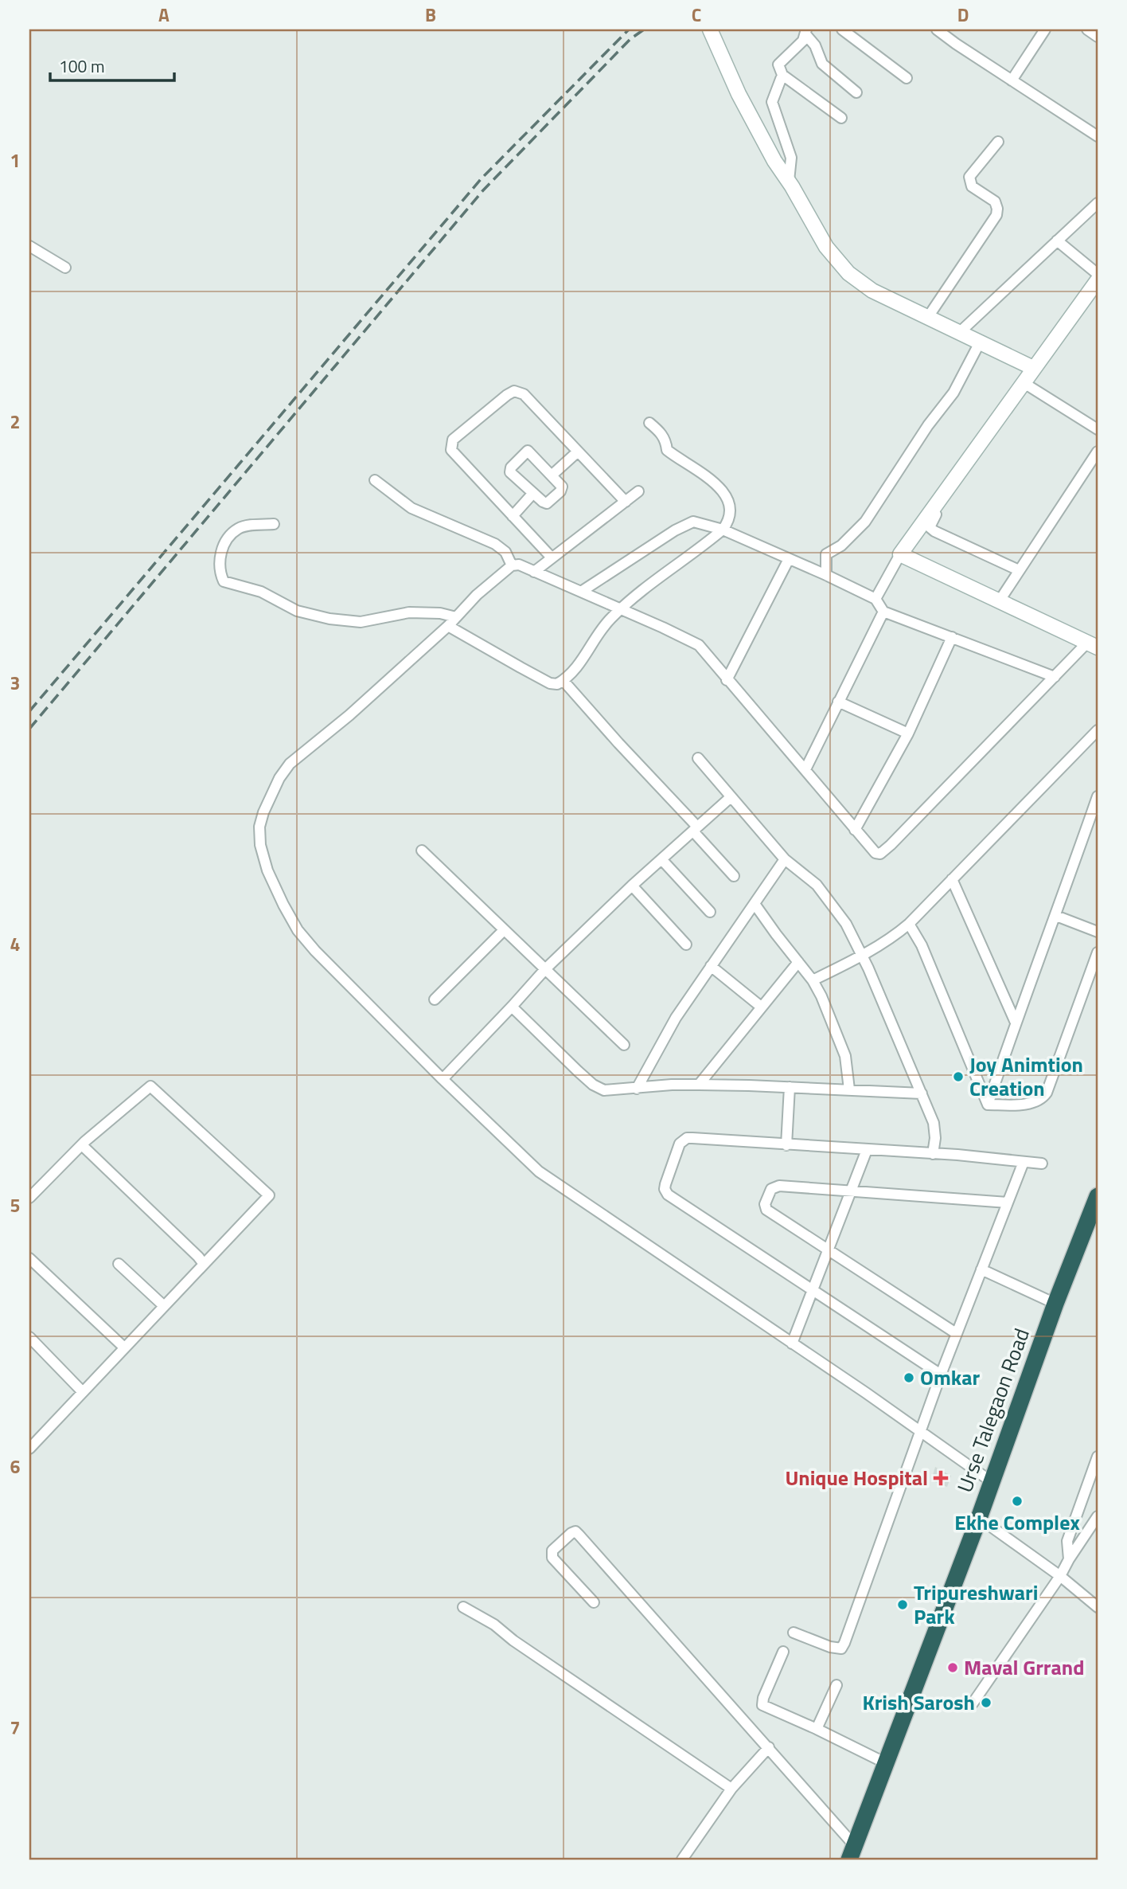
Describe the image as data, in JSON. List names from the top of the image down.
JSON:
{
  "streets": {
    "highway": ["Urse Talegaon Road"]
  },
  "places": {
    "other": [
      "Joy Animtion Creation",
      "Omkar",
      "Ekhe Complex",
      "Tripureshwari Park",
      "Maval Grrand",
      "Krish Sarosh"
    ],
    "health": ["Unique Hospital"]
  },
  "scale_bar": "100 m",
  "grid": {
    "columns": [
      "A",
      "B",
      "C",
      "D"
    ],
    "rows": [
      "1",
      "2",
      "3",
      "4",
      "5",
      "6",
      "7"
    ]
  }
}
